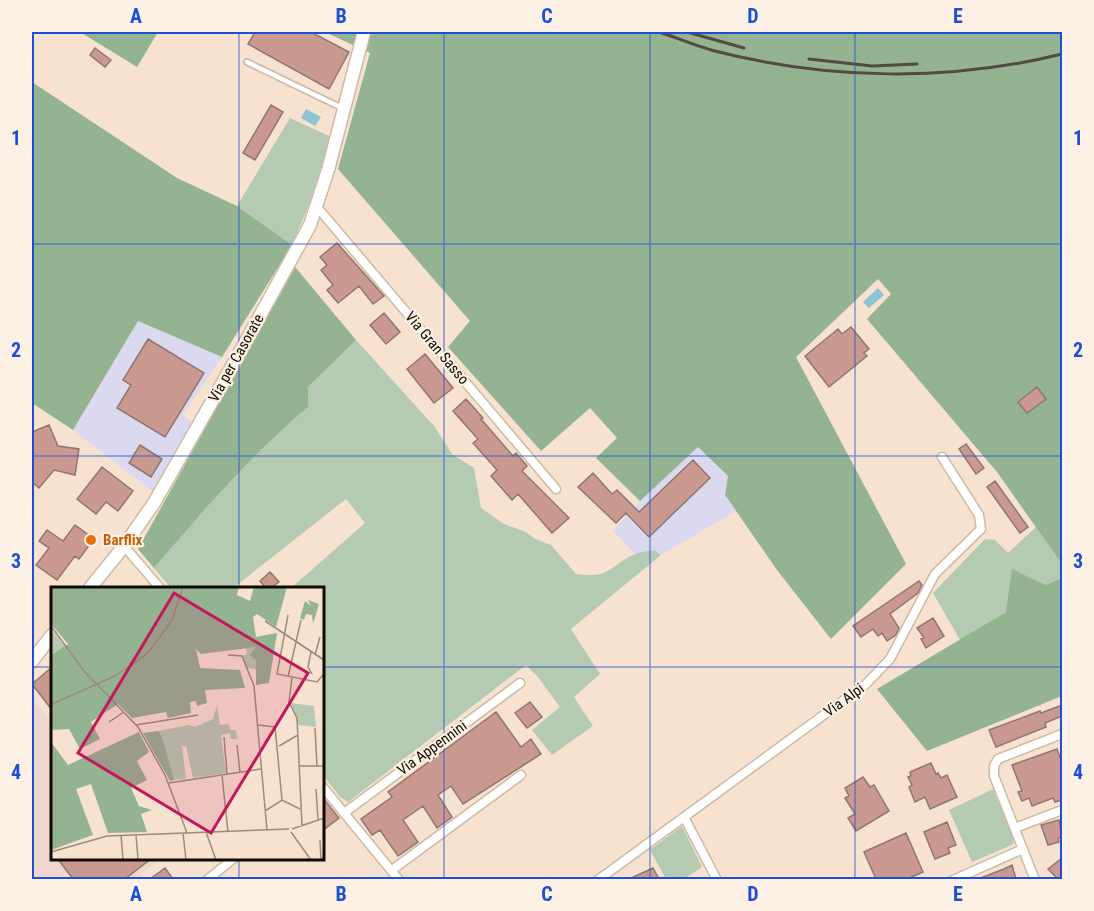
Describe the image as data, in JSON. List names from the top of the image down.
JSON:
{
  "streets": {
    "street": [
      "Via Gran Sasso",
      "Via per Casorate",
      "Via Alpi",
      "Via Appennini"
    ]
  },
  "crossings": [
    ["Via Gran Sasso", "Via per Casorate"]
  ],
  "places": ["Barflix"],
  "grid": {
    "columns": [
      "A",
      "B",
      "C",
      "D",
      "E"
    ],
    "rows": [
      "1",
      "2",
      "3",
      "4"
    ]
  }
}
